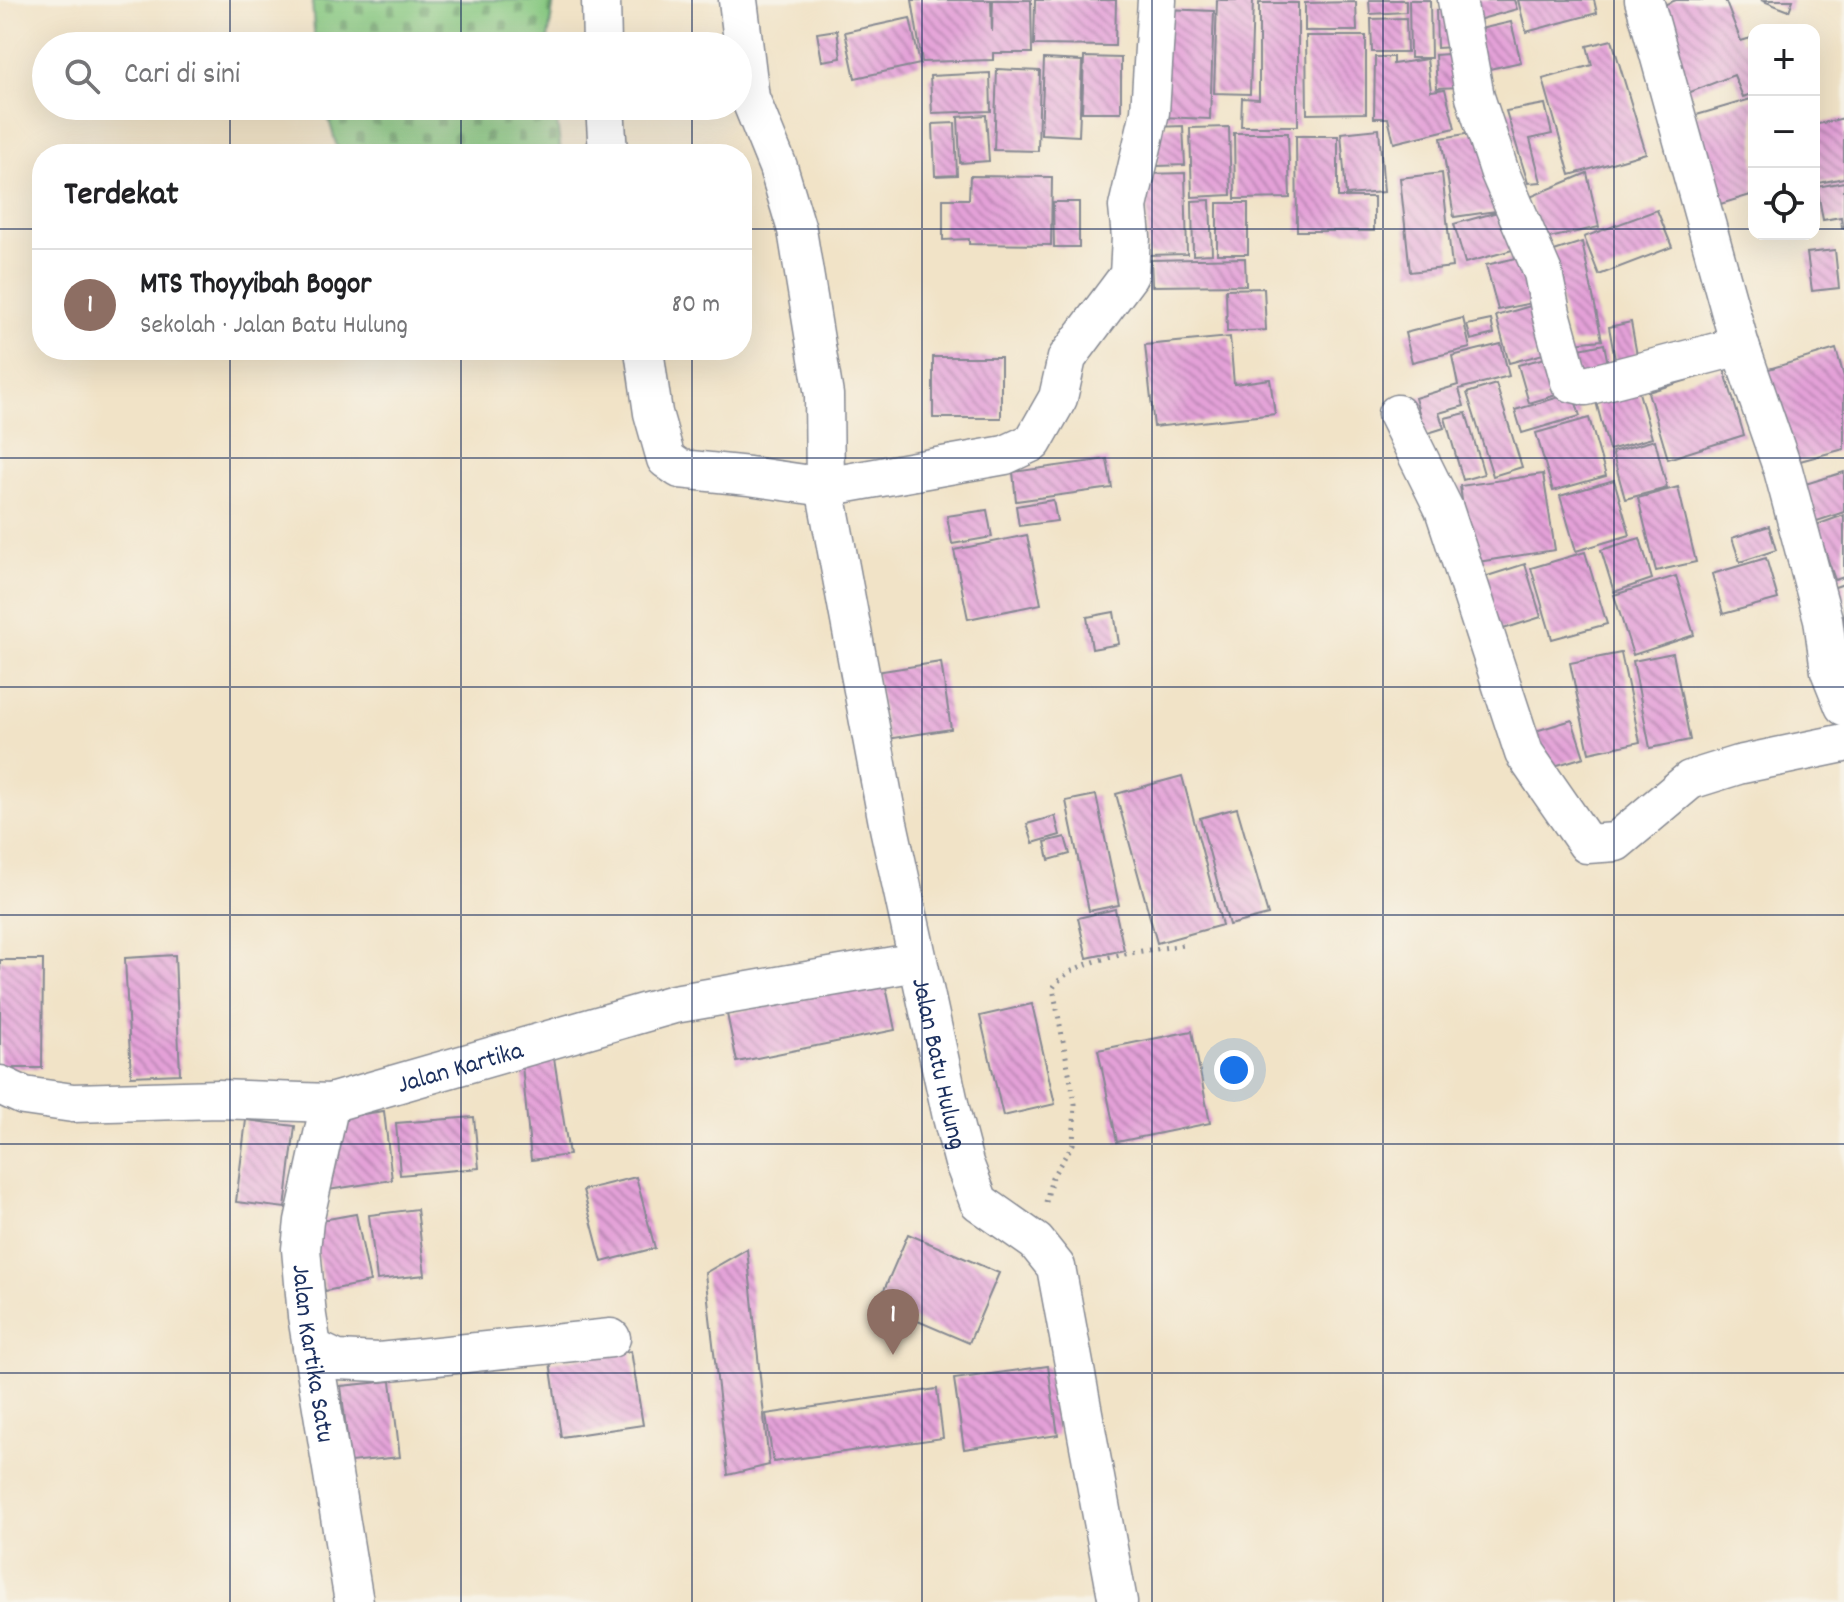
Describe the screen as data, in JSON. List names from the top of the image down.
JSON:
{
  "streets": {
    "street": ["Jalan Batu Hulung", "Jalan Kartika", "Jalan Kartika Satu"]
  },
  "crossings": [
    ["Jalan Batu Hulung", "Jalan Kartika"],
    ["Jalan Kartika", "Jalan Kartika Satu"]
  ],
  "page": {
    "map_buttons": ["+", "−"],
    "search": "Cari di sini",
    "heading": "Terdekat",
    "list": [
      {
        "mark": "1",
        "name": "MTS Thoyyibah Bogor",
        "note": "Sekolah · Jalan Batu Hulung",
        "value": "80 m"
      }
    ],
    "pins": "1"
  }
}
